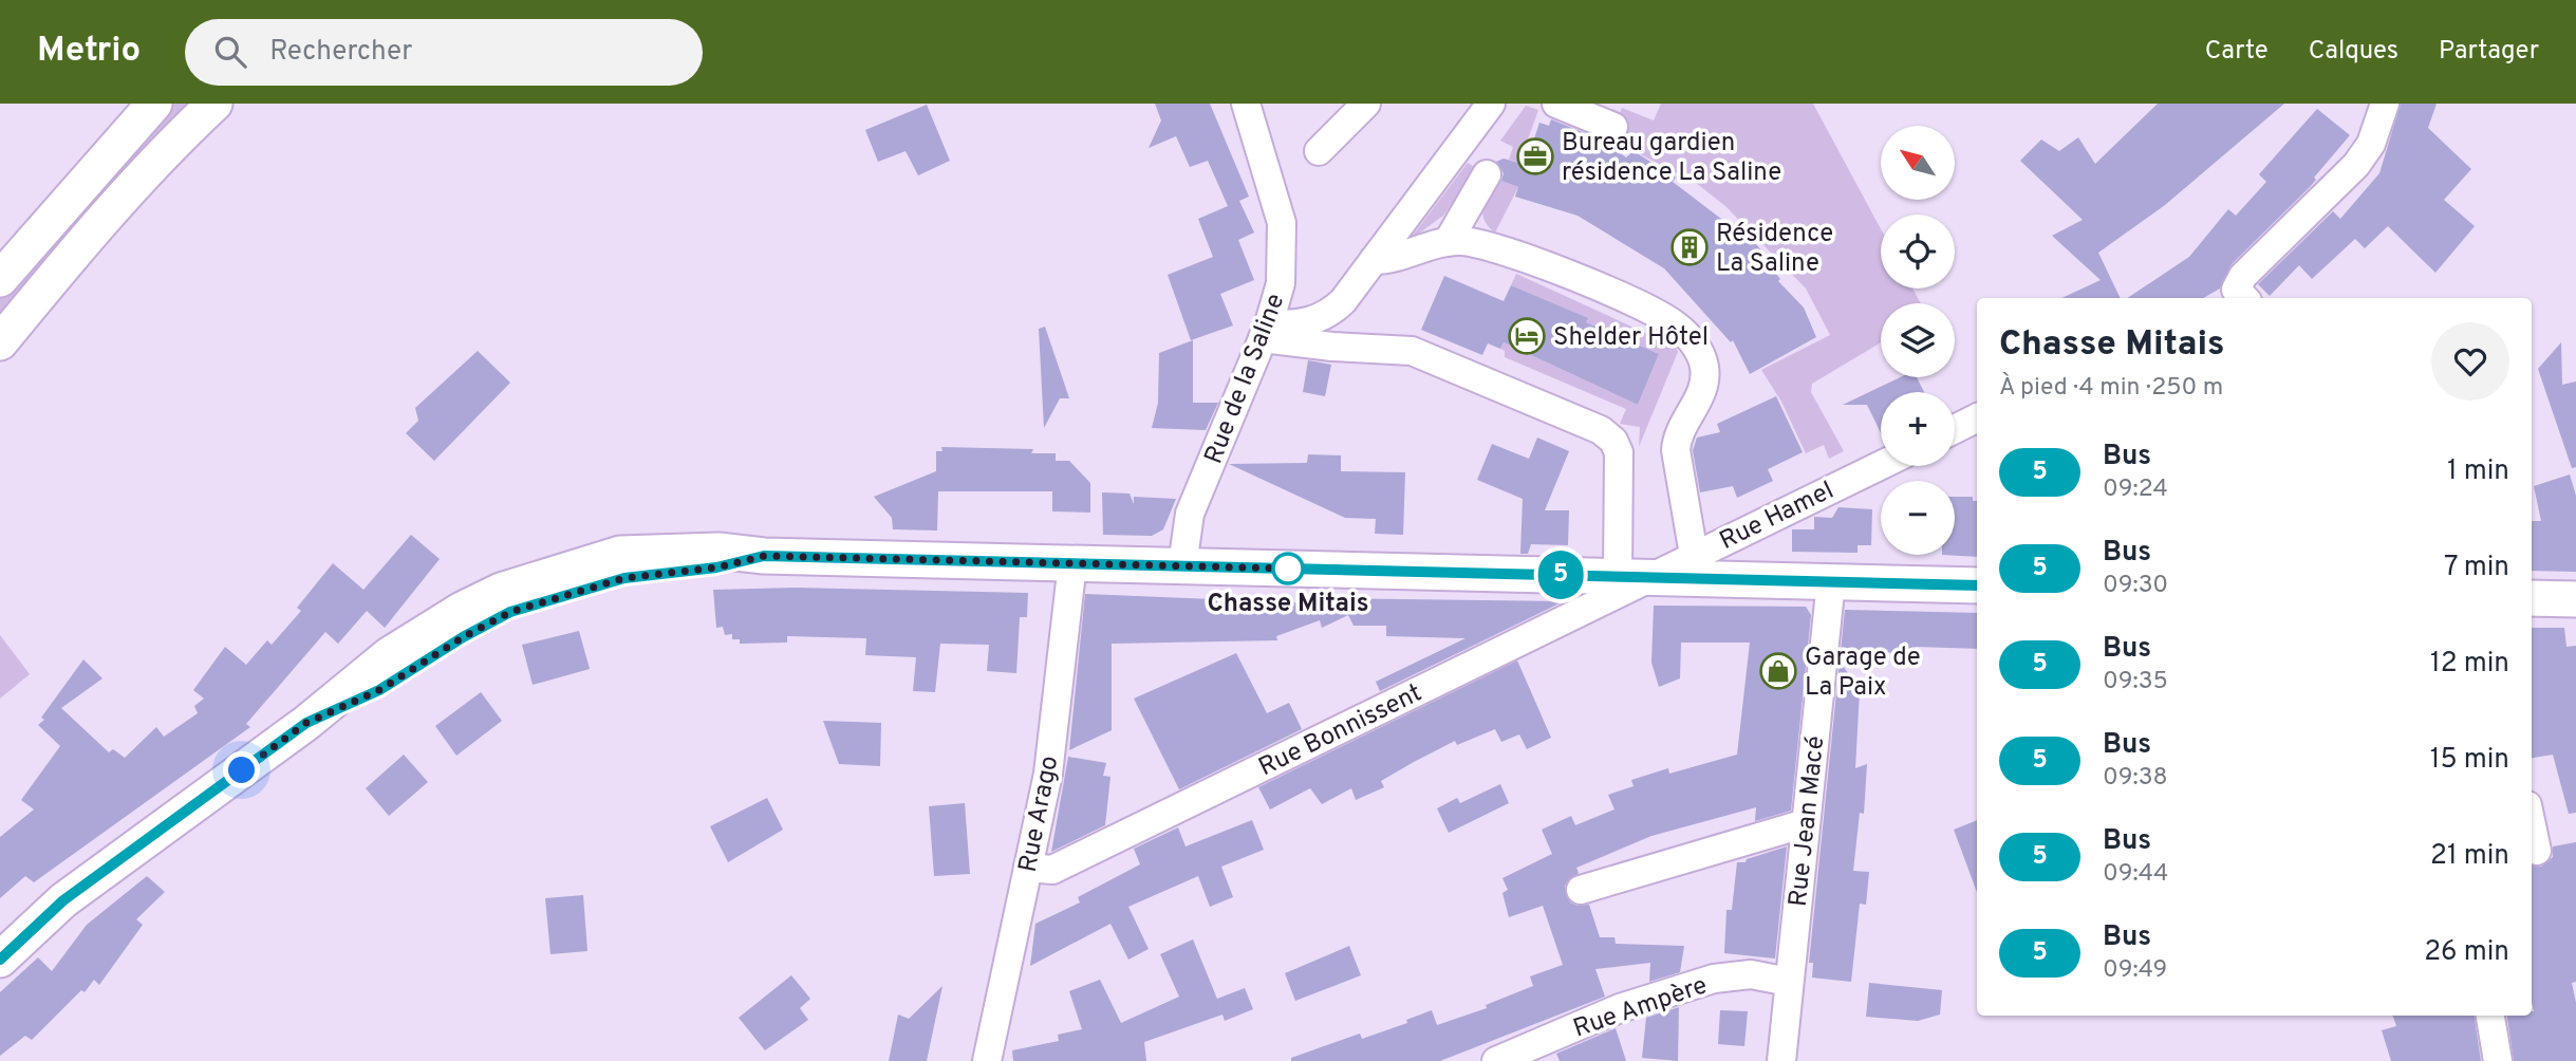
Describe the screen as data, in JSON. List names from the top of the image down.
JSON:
{
  "streets": {
    "street": [
      "Rue de la Saline",
      "Rue Hamel",
      "Rue Bonnissent",
      "Rue Arago",
      "Rue Jean Macé",
      "Rue Ampère"
    ]
  },
  "crossings": [
    ["Rue Hamel", "Rue Bonnissent"],
    ["Rue Bonnissent", "Rue Arago"],
    ["Rue Jean Macé", "Rue Ampère"]
  ],
  "places": {
    "office": ["Bureau gardien résidence La Saline"],
    "building": ["Résidence La Saline"],
    "hotel": ["Shelder Hôtel"],
    "other": ["Chasse Mitais"],
    "shop": ["Garage de La Paix"]
  },
  "lines": ["bus line 5"],
  "north": "top left",
  "page": {
    "header": "Metrio",
    "search": "Rechercher",
    "nav": ["Carte", "Calques", "Partager"],
    "on_map": "5",
    "map_buttons": ["+", "−"],
    "heading": ["Chasse Mitais", "À pied · 4 min · 250 m"],
    "list": [
      {
        "mark": "5",
        "name": "Bus",
        "note": "09:24",
        "value": "1 min"
      },
      {
        "mark": "5",
        "name": "Bus",
        "note": "09:30",
        "value": "7 min"
      },
      {
        "mark": "5",
        "name": "Bus",
        "note": "09:35",
        "value": "12 min"
      },
      {
        "mark": "5",
        "name": "Bus",
        "note": "09:38",
        "value": "15 min"
      },
      {
        "mark": "5",
        "name": "Bus",
        "note": "09:44",
        "value": "21 min"
      },
      {
        "mark": "5",
        "name": "Bus",
        "note": "09:49",
        "value": "26 min"
      }
    ]
  }
}
